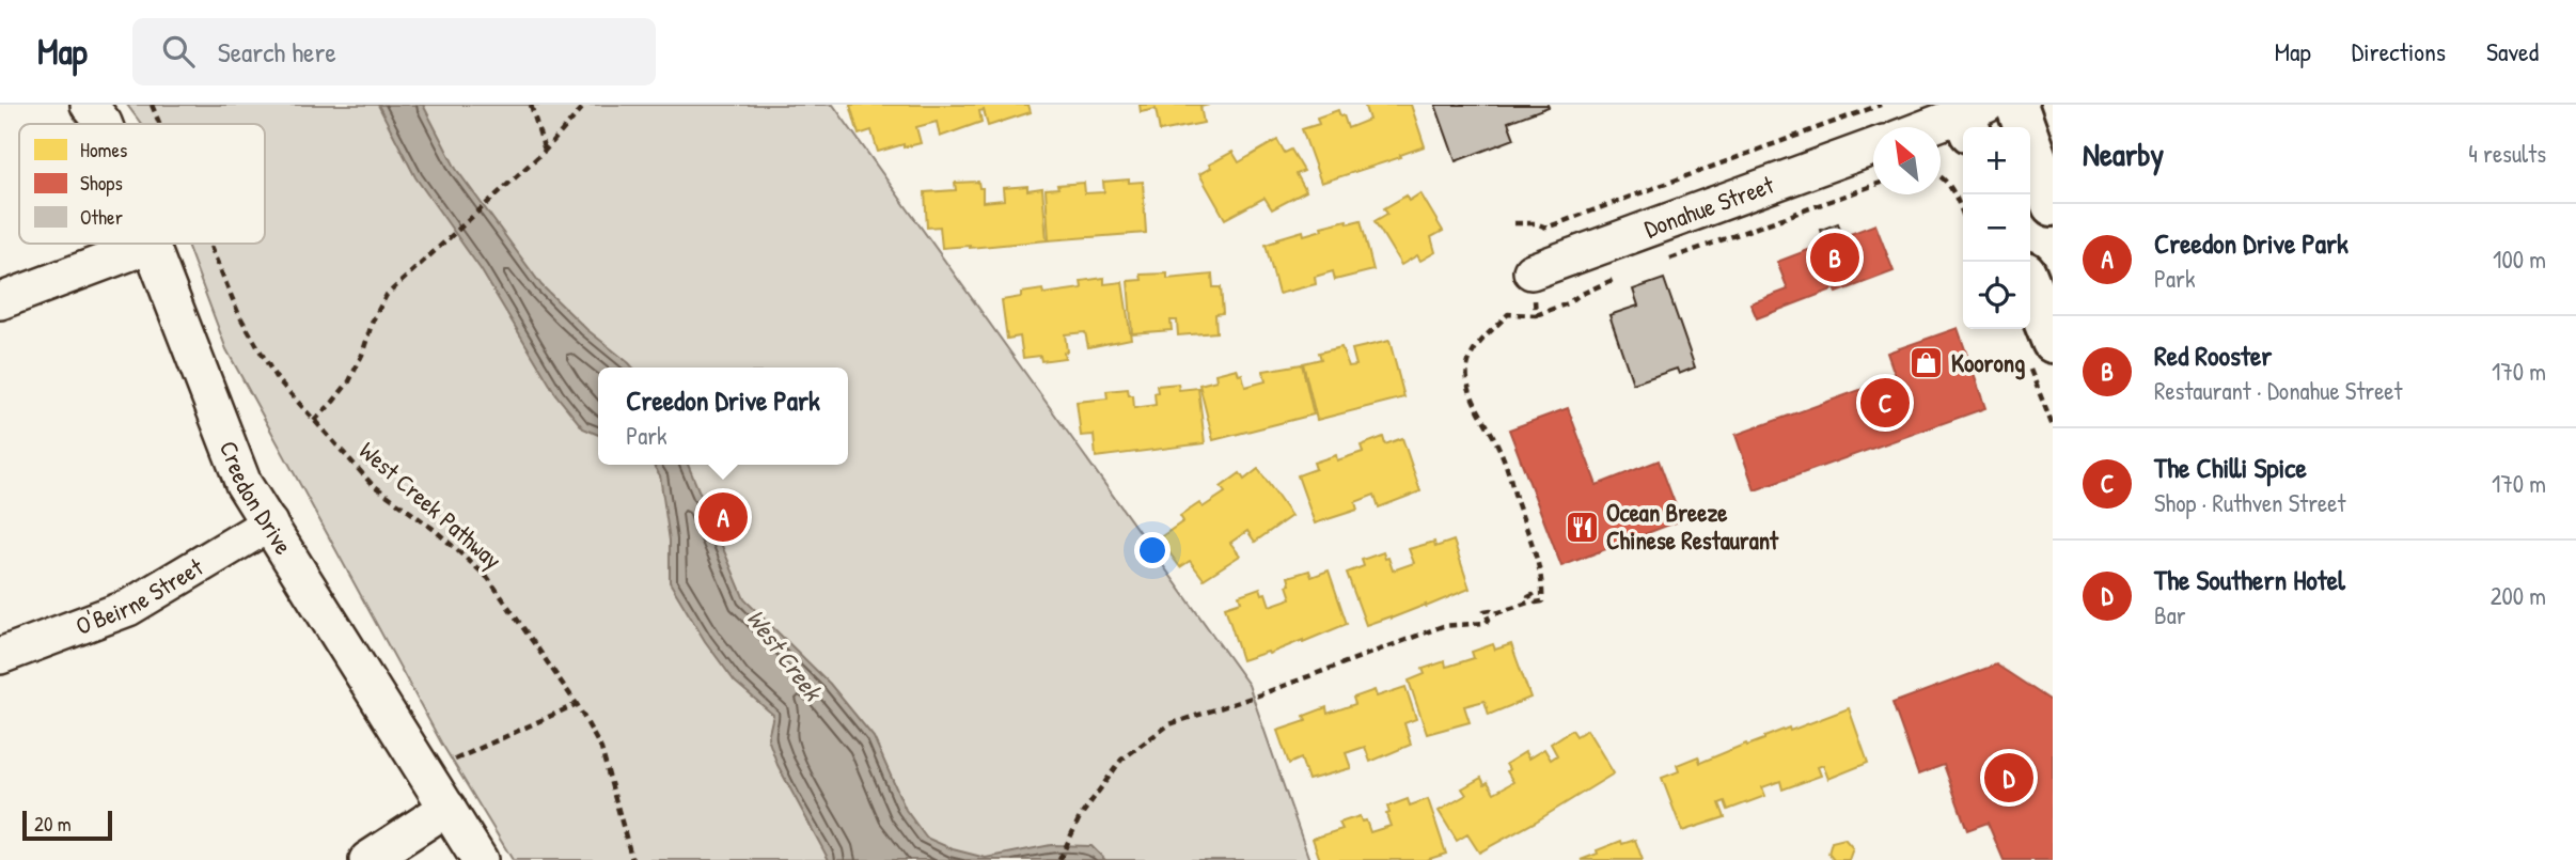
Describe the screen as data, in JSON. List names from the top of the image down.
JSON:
{
  "streets": {
    "street": ["Donahue Street", "Creedon Drive", "O'Beirne Street"],
    "path": ["West Creek Pathway"]
  },
  "crossings": [
    ["Creedon Drive", "O'Beirne Street"]
  ],
  "water": ["West Creek"],
  "places": {
    "shop": ["Koorong"],
    "restaurant": ["Ocean Breeze Chinese Restaurant"]
  },
  "legend": ["Homes", "Shops", "Other"],
  "scale_bar": "20 m",
  "north": "top left",
  "page": {
    "header": "Map",
    "search": "Search here",
    "nav": ["Map", "Directions", "Saved"],
    "heading": ["Nearby", "4 results"],
    "map_buttons": ["+", "−"],
    "list": [
      {
        "mark": "A",
        "name": "Creedon Drive Park",
        "note": "Park",
        "value": "100 m"
      },
      {
        "mark": "B",
        "name": "Red Rooster",
        "note": "Restaurant · Donahue Street",
        "value": "170 m"
      },
      {
        "mark": "C",
        "name": "The Chilli Spice",
        "note": "Shop · Ruthven Street",
        "value": "170 m"
      },
      {
        "mark": "D",
        "name": "The Southern Hotel",
        "note": "Bar",
        "value": "200 m"
      }
    ],
    "pins": [
      "B",
      "C",
      "A",
      "D"
    ],
    "popup": ["Creedon Drive Park", "Park"],
    "scale": "20 m"
  }
}
